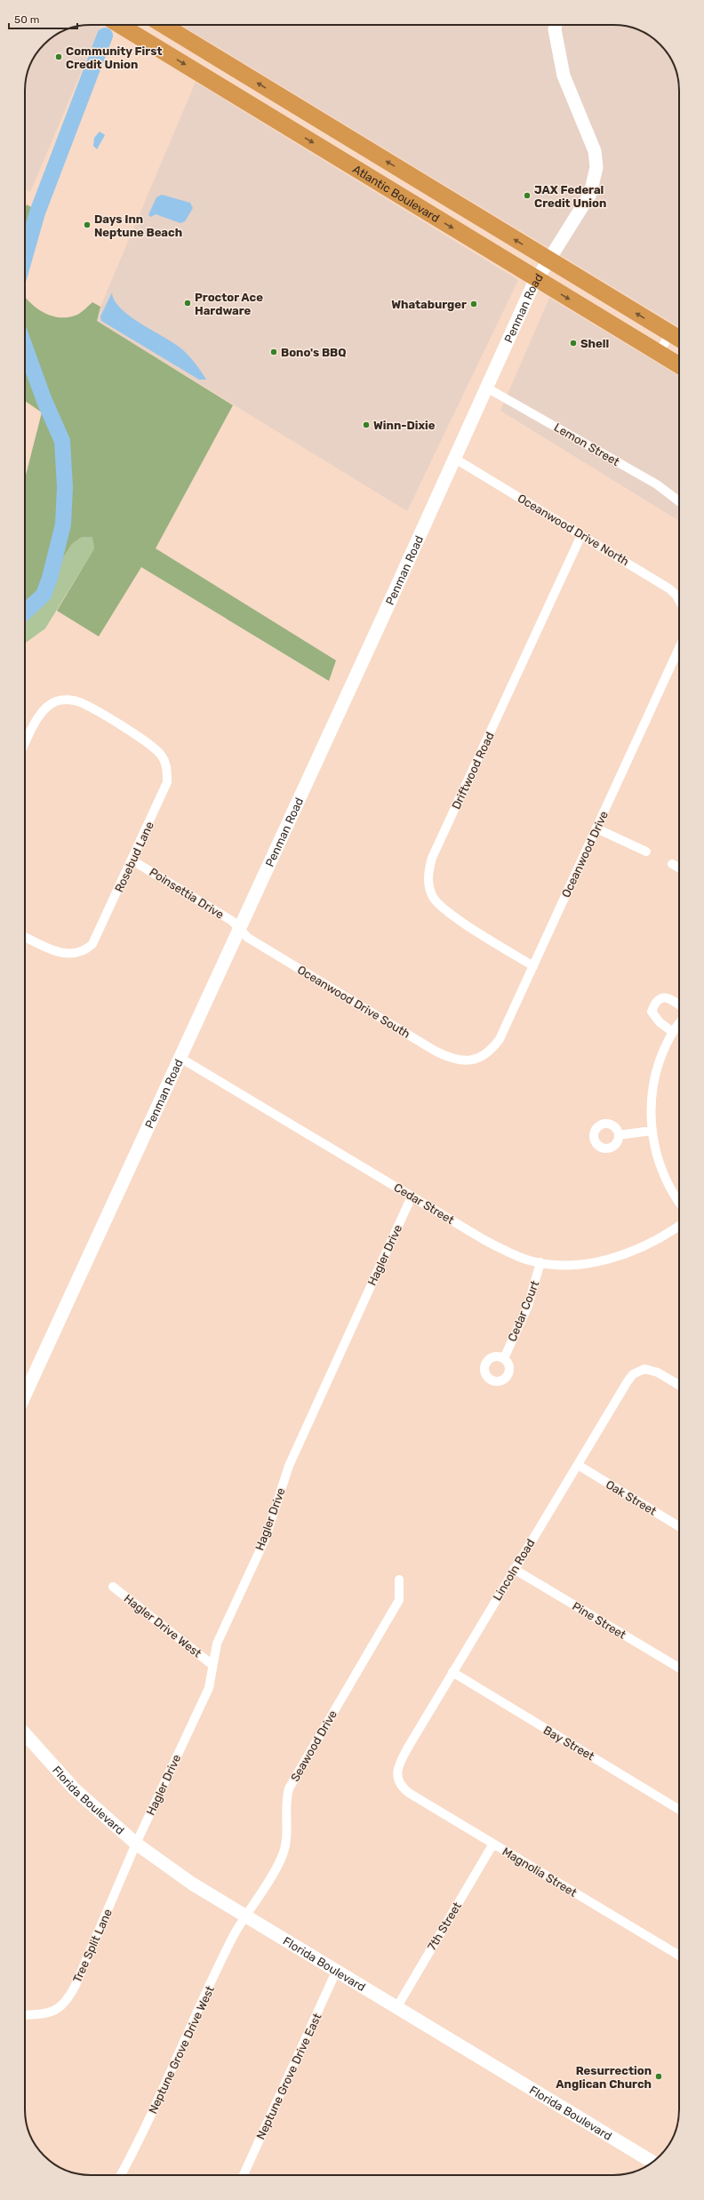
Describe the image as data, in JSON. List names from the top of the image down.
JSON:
{
  "streets": {
    "highway": ["Atlantic Boulevard"],
    "street": [
      "Penman Road",
      "Lemon Street",
      "Oceanwood Drive North",
      "Driftwood Road",
      "Oceanwood Drive",
      "Rosebud Lane",
      "Poinsettia Drive",
      "Oceanwood Drive South",
      "Cedar Street",
      "Hagler Drive",
      "Cedar Court",
      "Oak Street",
      "Lincoln Road",
      "Pine Street",
      "Hagler Drive West",
      "Bay Street",
      "Seawood Drive",
      "Florida Boulevard",
      "Magnolia Street",
      "7th Street",
      "Tree Split Lane",
      "Neptune Grove Drive West",
      "Neptune Grove Drive East"
    ]
  },
  "crossings": [
    ["Atlantic Boulevard", "Penman Road"],
    ["Penman Road", "Lemon Street"],
    ["Penman Road", "Oceanwood Drive North"],
    ["Penman Road", "Poinsettia Drive"],
    ["Penman Road", "Oceanwood Drive South"],
    ["Penman Road", "Cedar Street"],
    ["Oceanwood Drive North", "Driftwood Road"],
    ["Driftwood Road", "Oceanwood Drive"],
    ["Oceanwood Drive", "Oceanwood Drive South"],
    ["Rosebud Lane", "Poinsettia Drive"],
    ["Poinsettia Drive", "Oceanwood Drive South"],
    ["Cedar Street", "Hagler Drive"],
    ["Cedar Street", "Cedar Court"],
    ["Hagler Drive", "Hagler Drive West"],
    ["Hagler Drive", "Florida Boulevard"],
    ["Hagler Drive", "Tree Split Lane"],
    ["Oak Street", "Lincoln Road"],
    ["Lincoln Road", "Pine Street"],
    ["Lincoln Road", "Bay Street"],
    ["Lincoln Road", "Magnolia Street"],
    ["Seawood Drive", "Florida Boulevard"],
    ["Seawood Drive", "Neptune Grove Drive West"],
    ["Florida Boulevard", "7th Street"],
    ["Florida Boulevard", "Tree Split Lane"],
    ["Florida Boulevard", "Neptune Grove Drive West"],
    ["Florida Boulevard", "Neptune Grove Drive East"],
    ["Magnolia Street", "7th Street"]
  ],
  "places": [
    "Community First Credit Union",
    "JAX Federal Credit Union",
    "Days Inn Neptune Beach",
    "Proctor Ace Hardware",
    "Whataburger",
    "Shell",
    "Bono's BBQ",
    "Winn-Dixie",
    "Resurrection Anglican Church"
  ],
  "scale_bar": "50 m"
}
